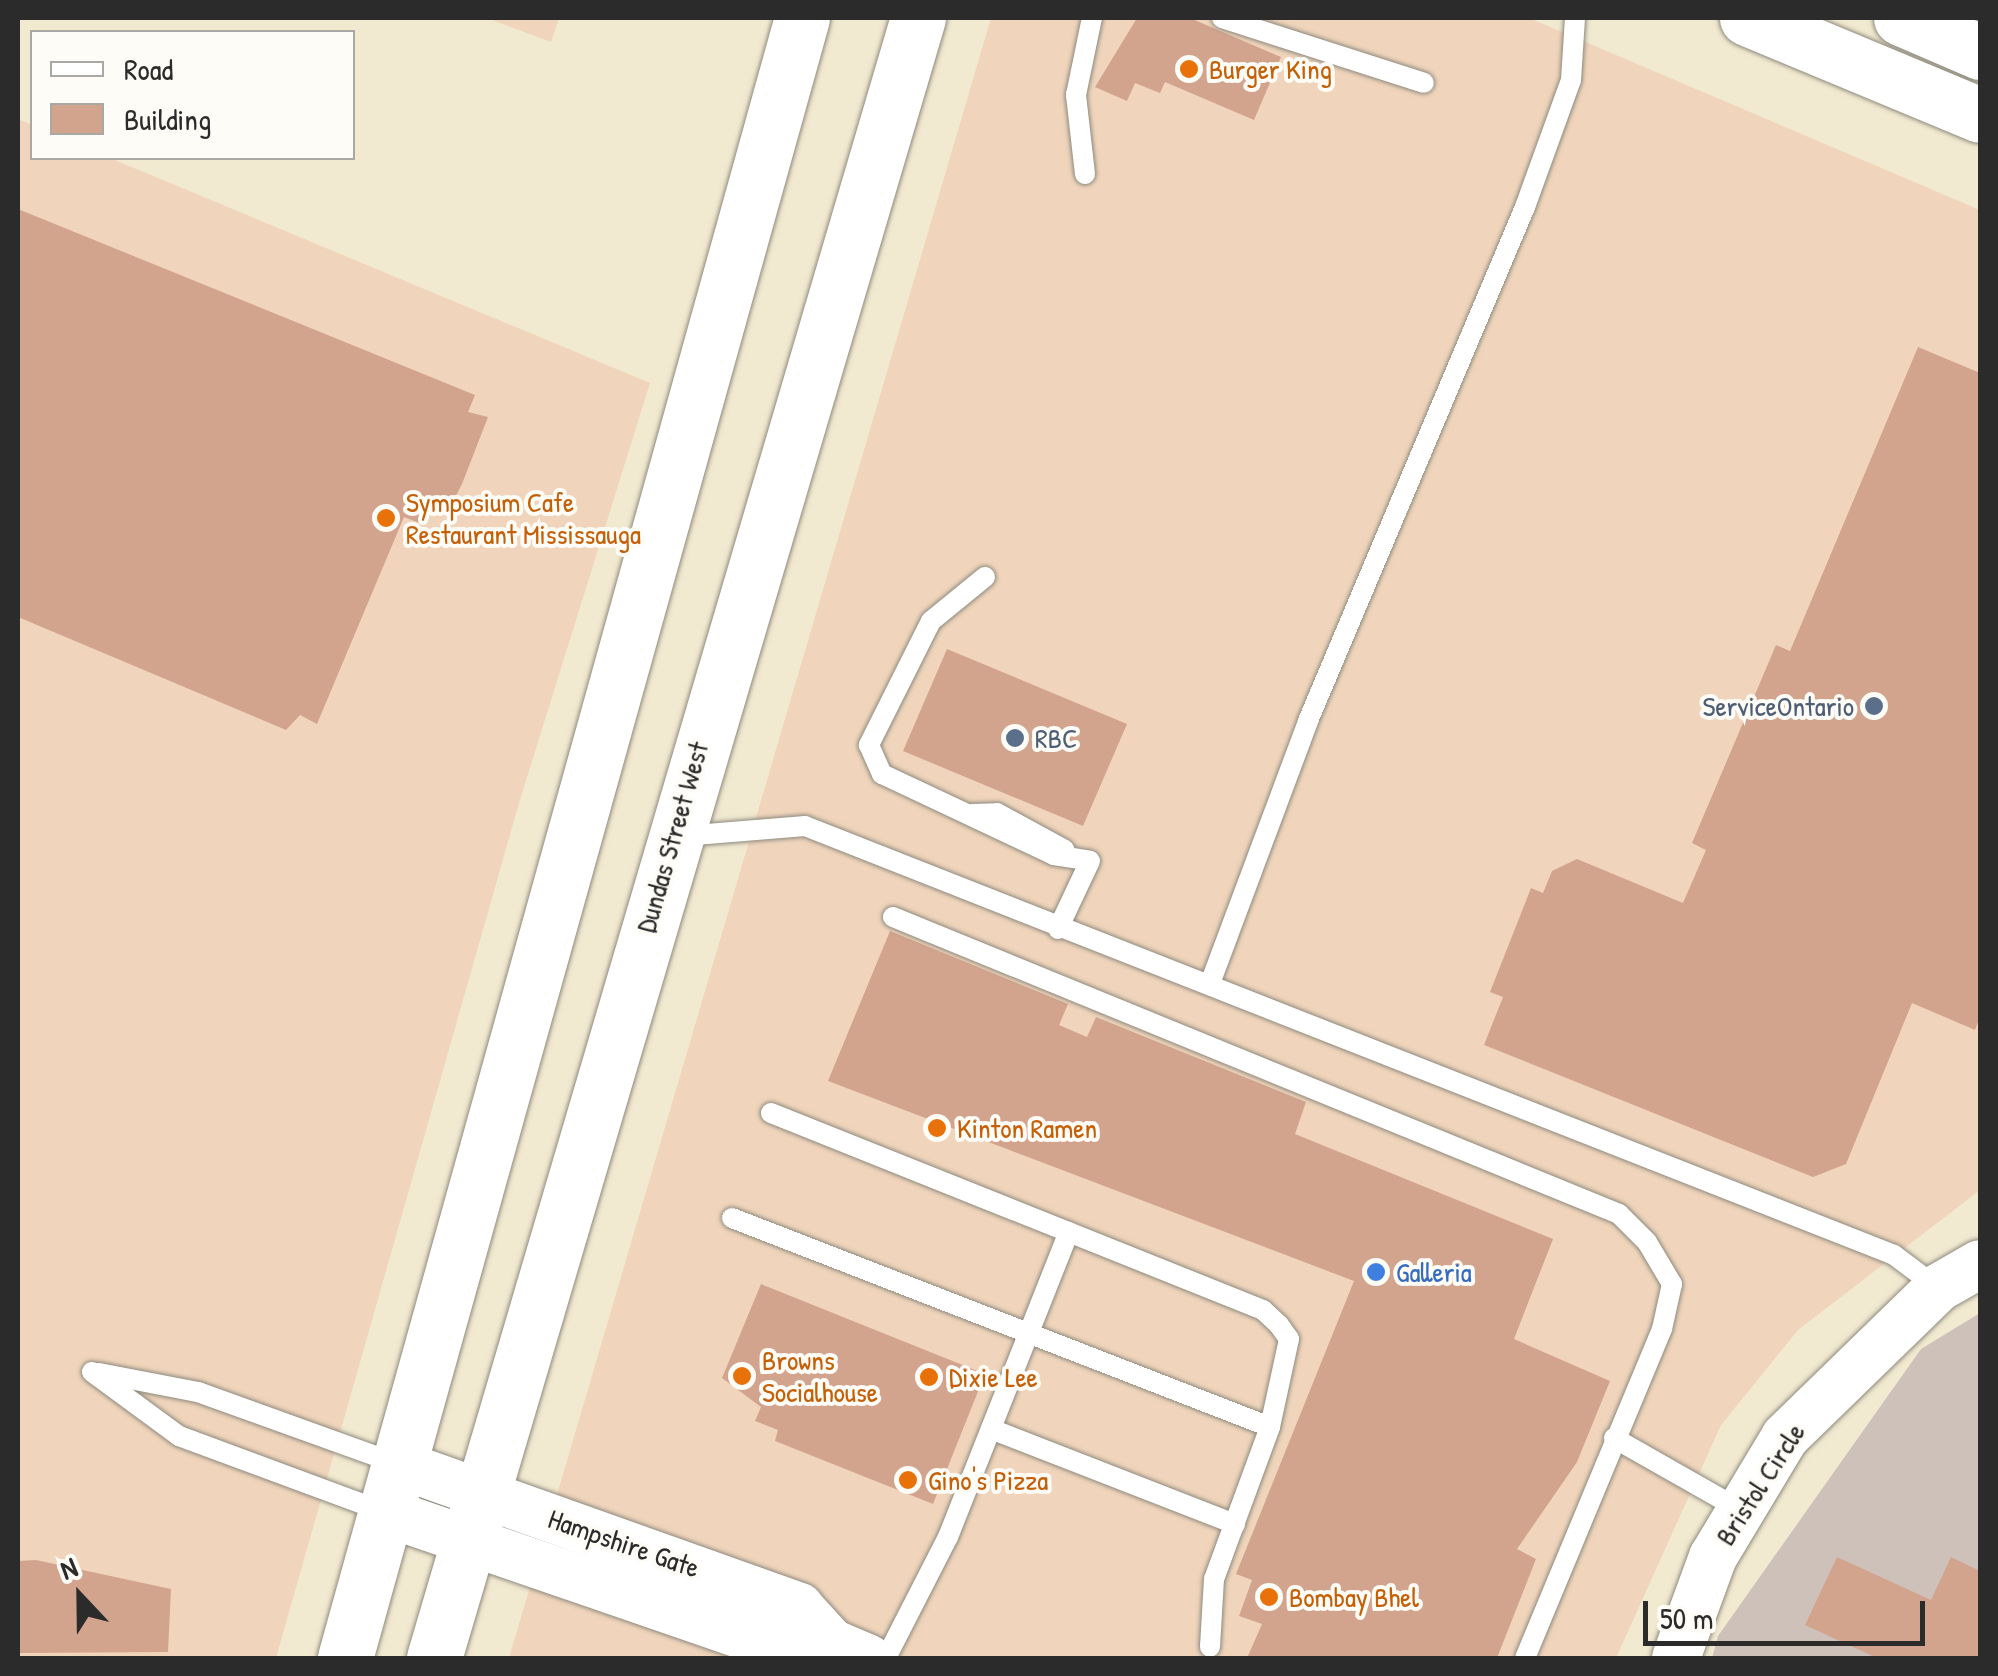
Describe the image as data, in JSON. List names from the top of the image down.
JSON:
{
  "streets": {
    "main road": ["Dundas Street West"],
    "street": ["Bristol Circle", "Hampshire Gate"]
  },
  "crossings": [
    ["Dundas Street West", "Hampshire Gate"]
  ],
  "places": [
    "Burger King",
    "Symposium Cafe Restaurant Mississauga",
    "ServiceOntario",
    "RBC",
    "Kinton Ramen",
    "Galleria",
    "Browns Socialhouse",
    "Dixie Lee",
    "Gino's Pizza",
    "Bombay Bhel"
  ],
  "legend": ["Road", "Building"],
  "scale_bar": "50 m",
  "north": "top"
}
